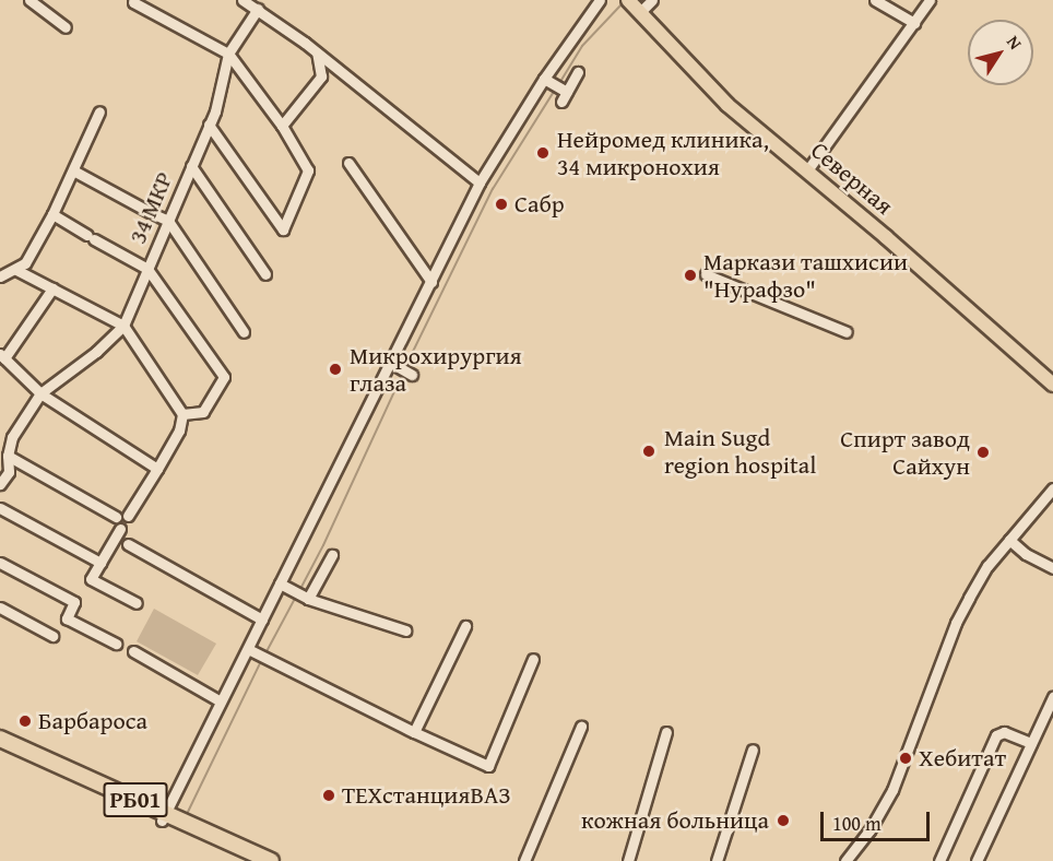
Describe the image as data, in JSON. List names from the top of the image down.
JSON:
{
  "streets": {
    "highway": ["РБ01"],
    "main road": ["Северная"],
    "street": ["34 МКР"]
  },
  "places": [
    "Нейромед клиника, 34 микронохия",
    "Сабр",
    "Маркази ташхисии \"Нурафзо\"",
    "Микрохирургия глаза",
    "Main Sugd region hospital",
    "Спирт завод Сайхун",
    "Барбароса",
    "Хебитат",
    "ТЕХстанцияВАЗ",
    "кожная больница"
  ],
  "scale_bar": "100 m",
  "north": "top right"
}
